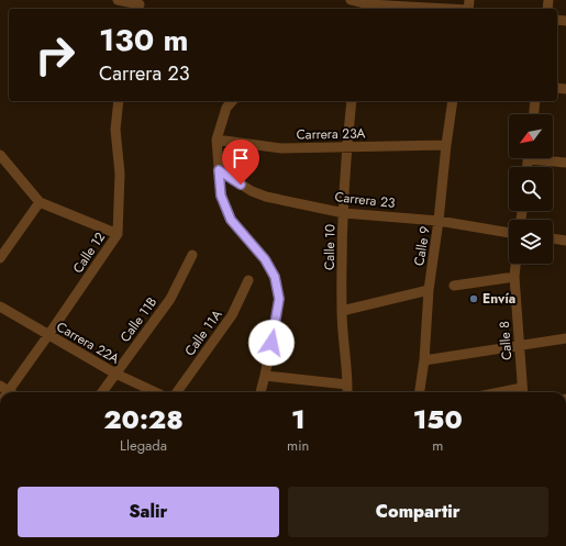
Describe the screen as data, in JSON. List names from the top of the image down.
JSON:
{
  "streets": {
    "street": [
      "Carrera 23A",
      "Carrera 23",
      "Calle 9",
      "Calle 10",
      "Calle 12",
      "Calle 11B",
      "Calle 11A",
      "Calle 8",
      "Carrera 22A"
    ]
  },
  "crossings": [
    ["Carrera 23A", "Calle 9"],
    ["Carrera 23A", "Calle 10"],
    ["Carrera 23", "Calle 9"],
    ["Carrera 23", "Calle 10"],
    ["Calle 12", "Carrera 22A"],
    ["Calle 11B", "Carrera 22A"]
  ],
  "places": ["Envía"],
  "north": "bottom left",
  "page": {
    "turn": ["130 m", "Carrera 23"],
    "eta": [
      "20:28",
      "Llegada",
      "1",
      "min",
      "150",
      "m"
    ],
    "buttons": ["Salir", "Compartir"]
  }
}
